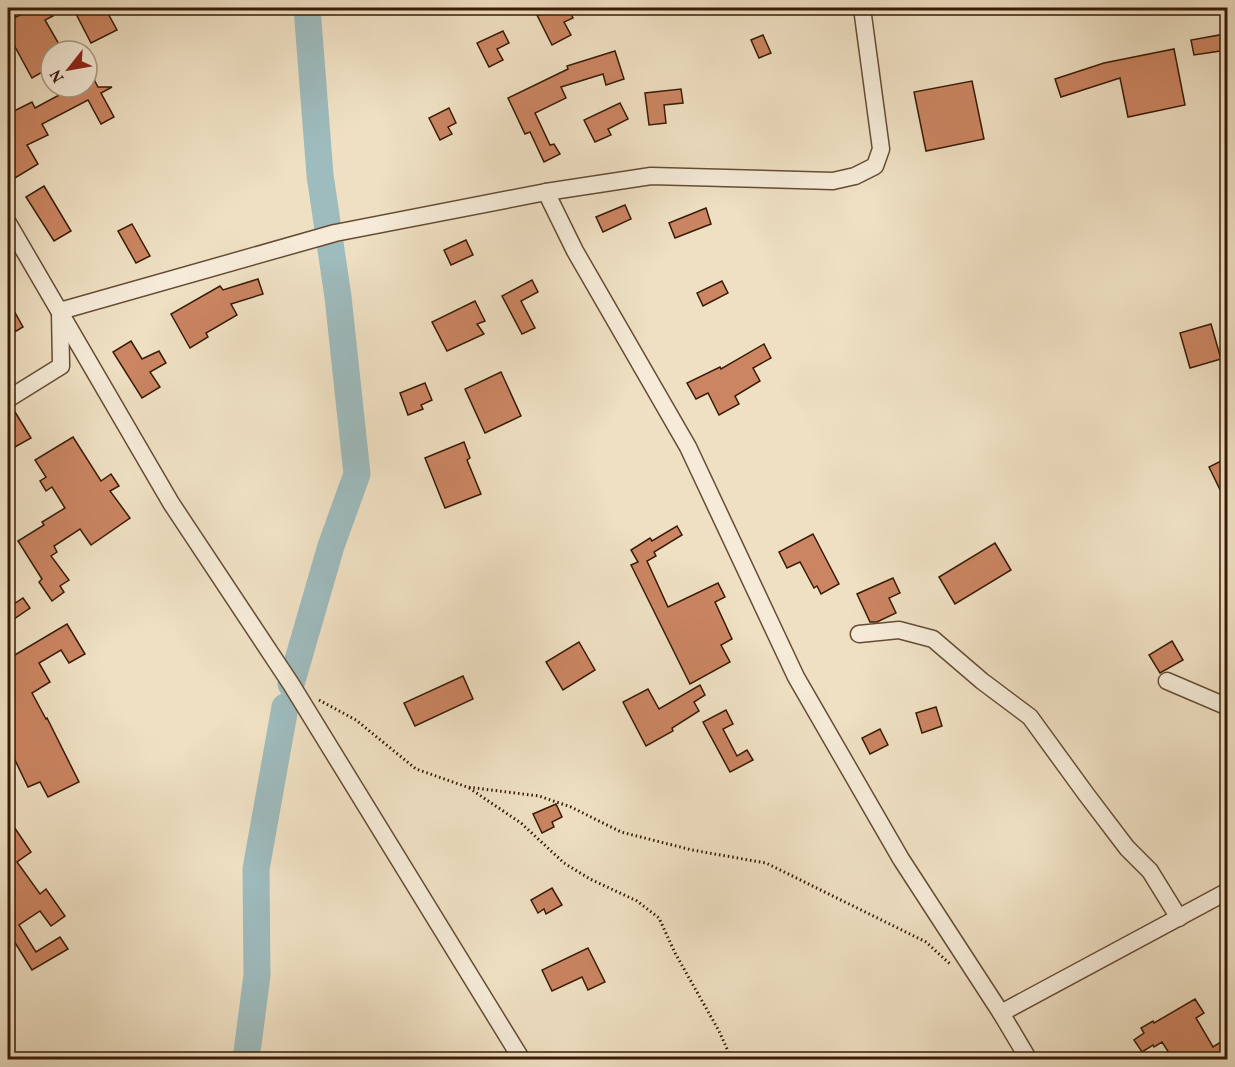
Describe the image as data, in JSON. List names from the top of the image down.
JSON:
{
  "north": "bottom left"
}
